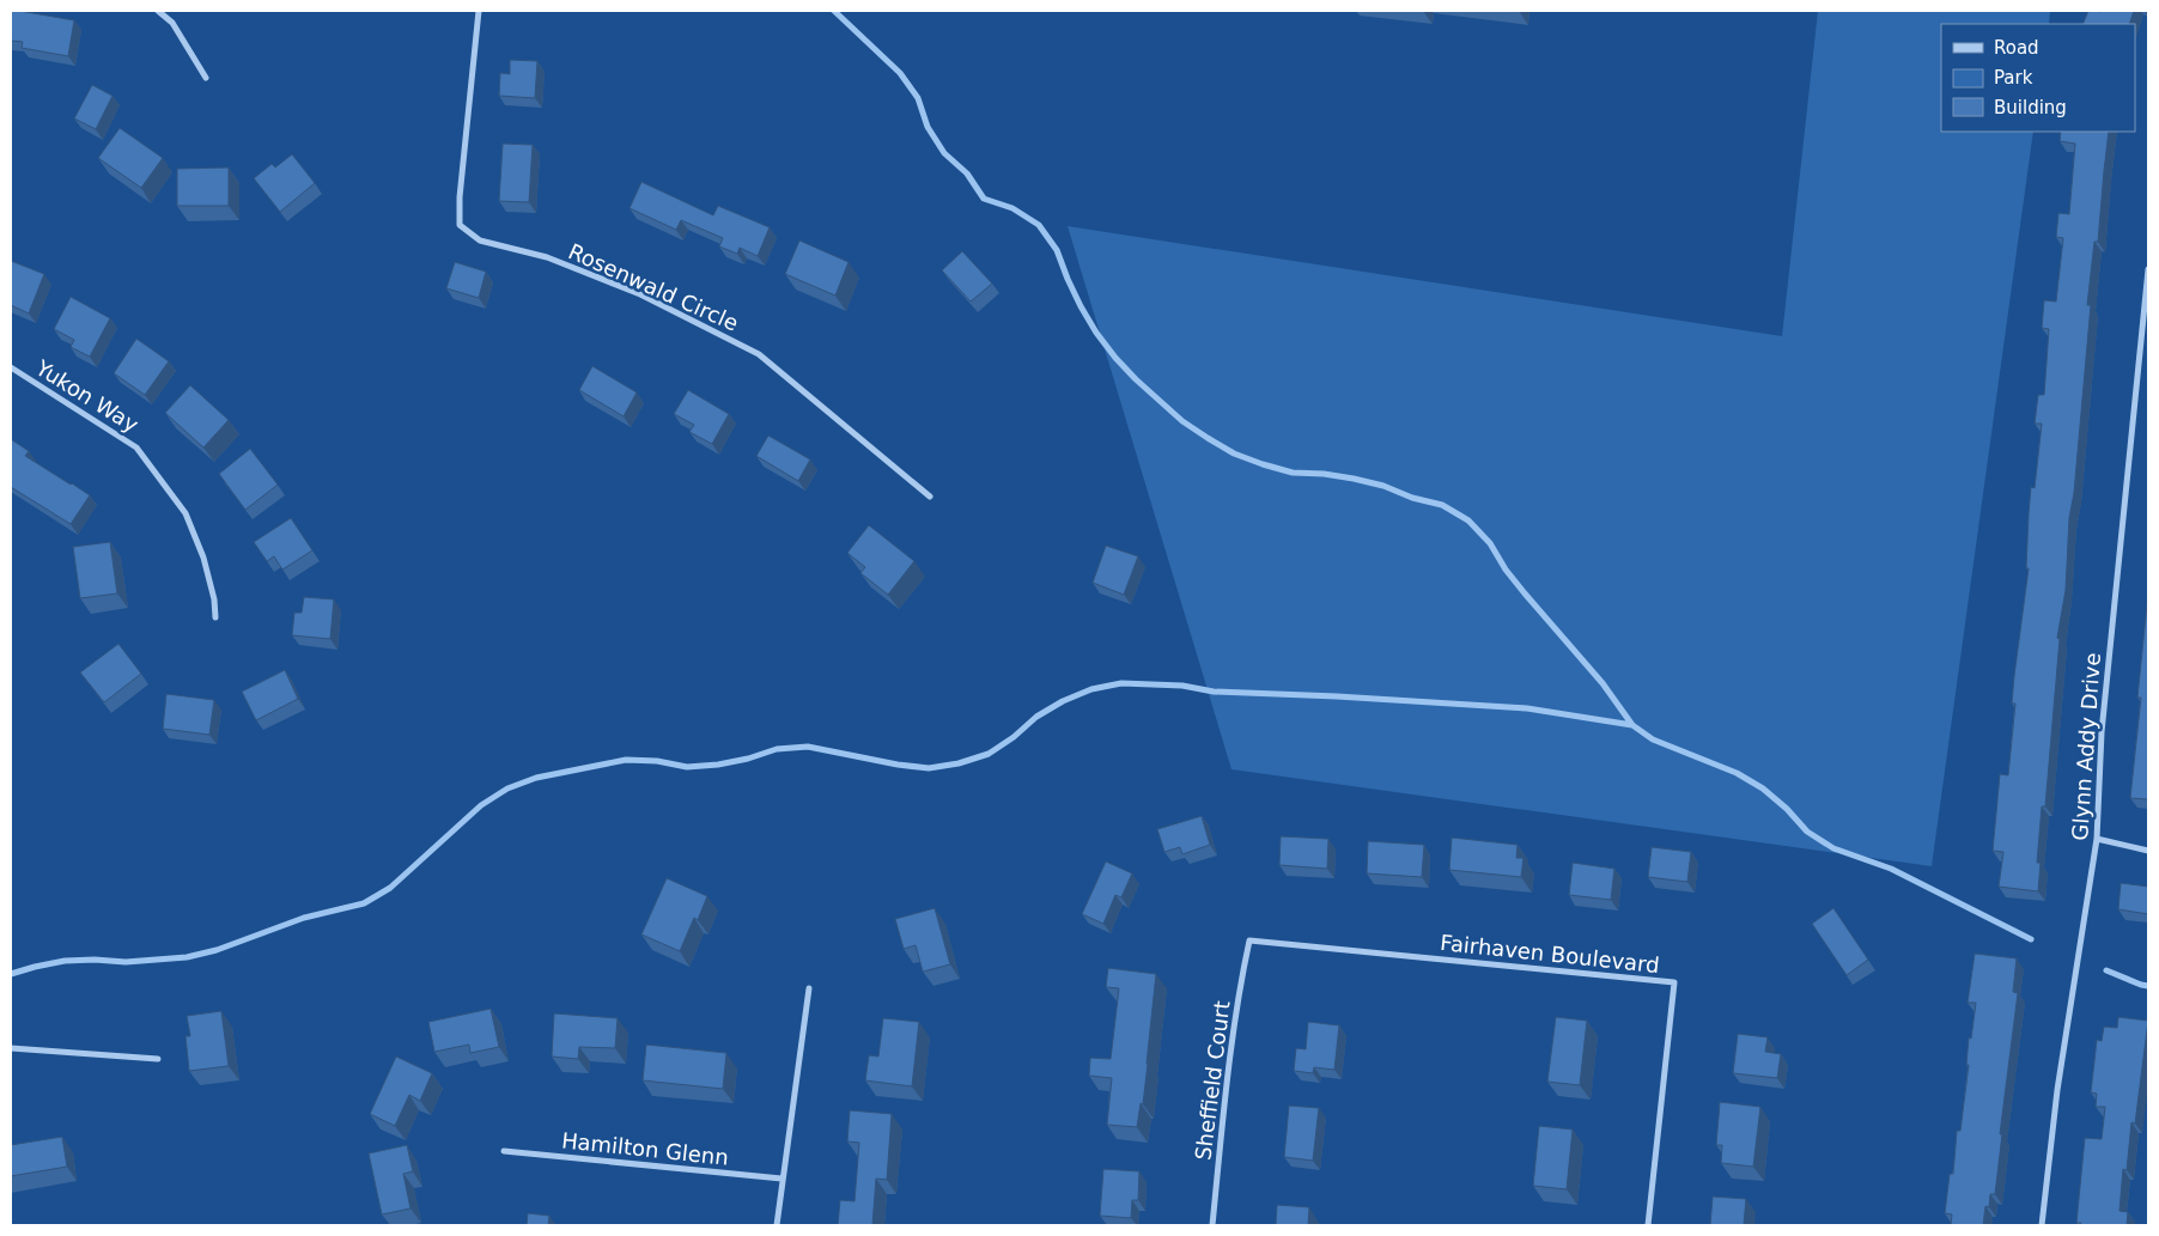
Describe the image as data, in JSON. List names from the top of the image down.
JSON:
{
  "streets": {
    "street": [
      "Rosenwald Circle",
      "Yukon Way",
      "Glynn Addy Drive",
      "Fairhaven Boulevard",
      "Sheffield Court",
      "Hamilton Glenn"
    ]
  },
  "crossings": [
    ["Fairhaven Boulevard", "Sheffield Court"]
  ],
  "legend": ["Road", "Park", "Building"]
}
